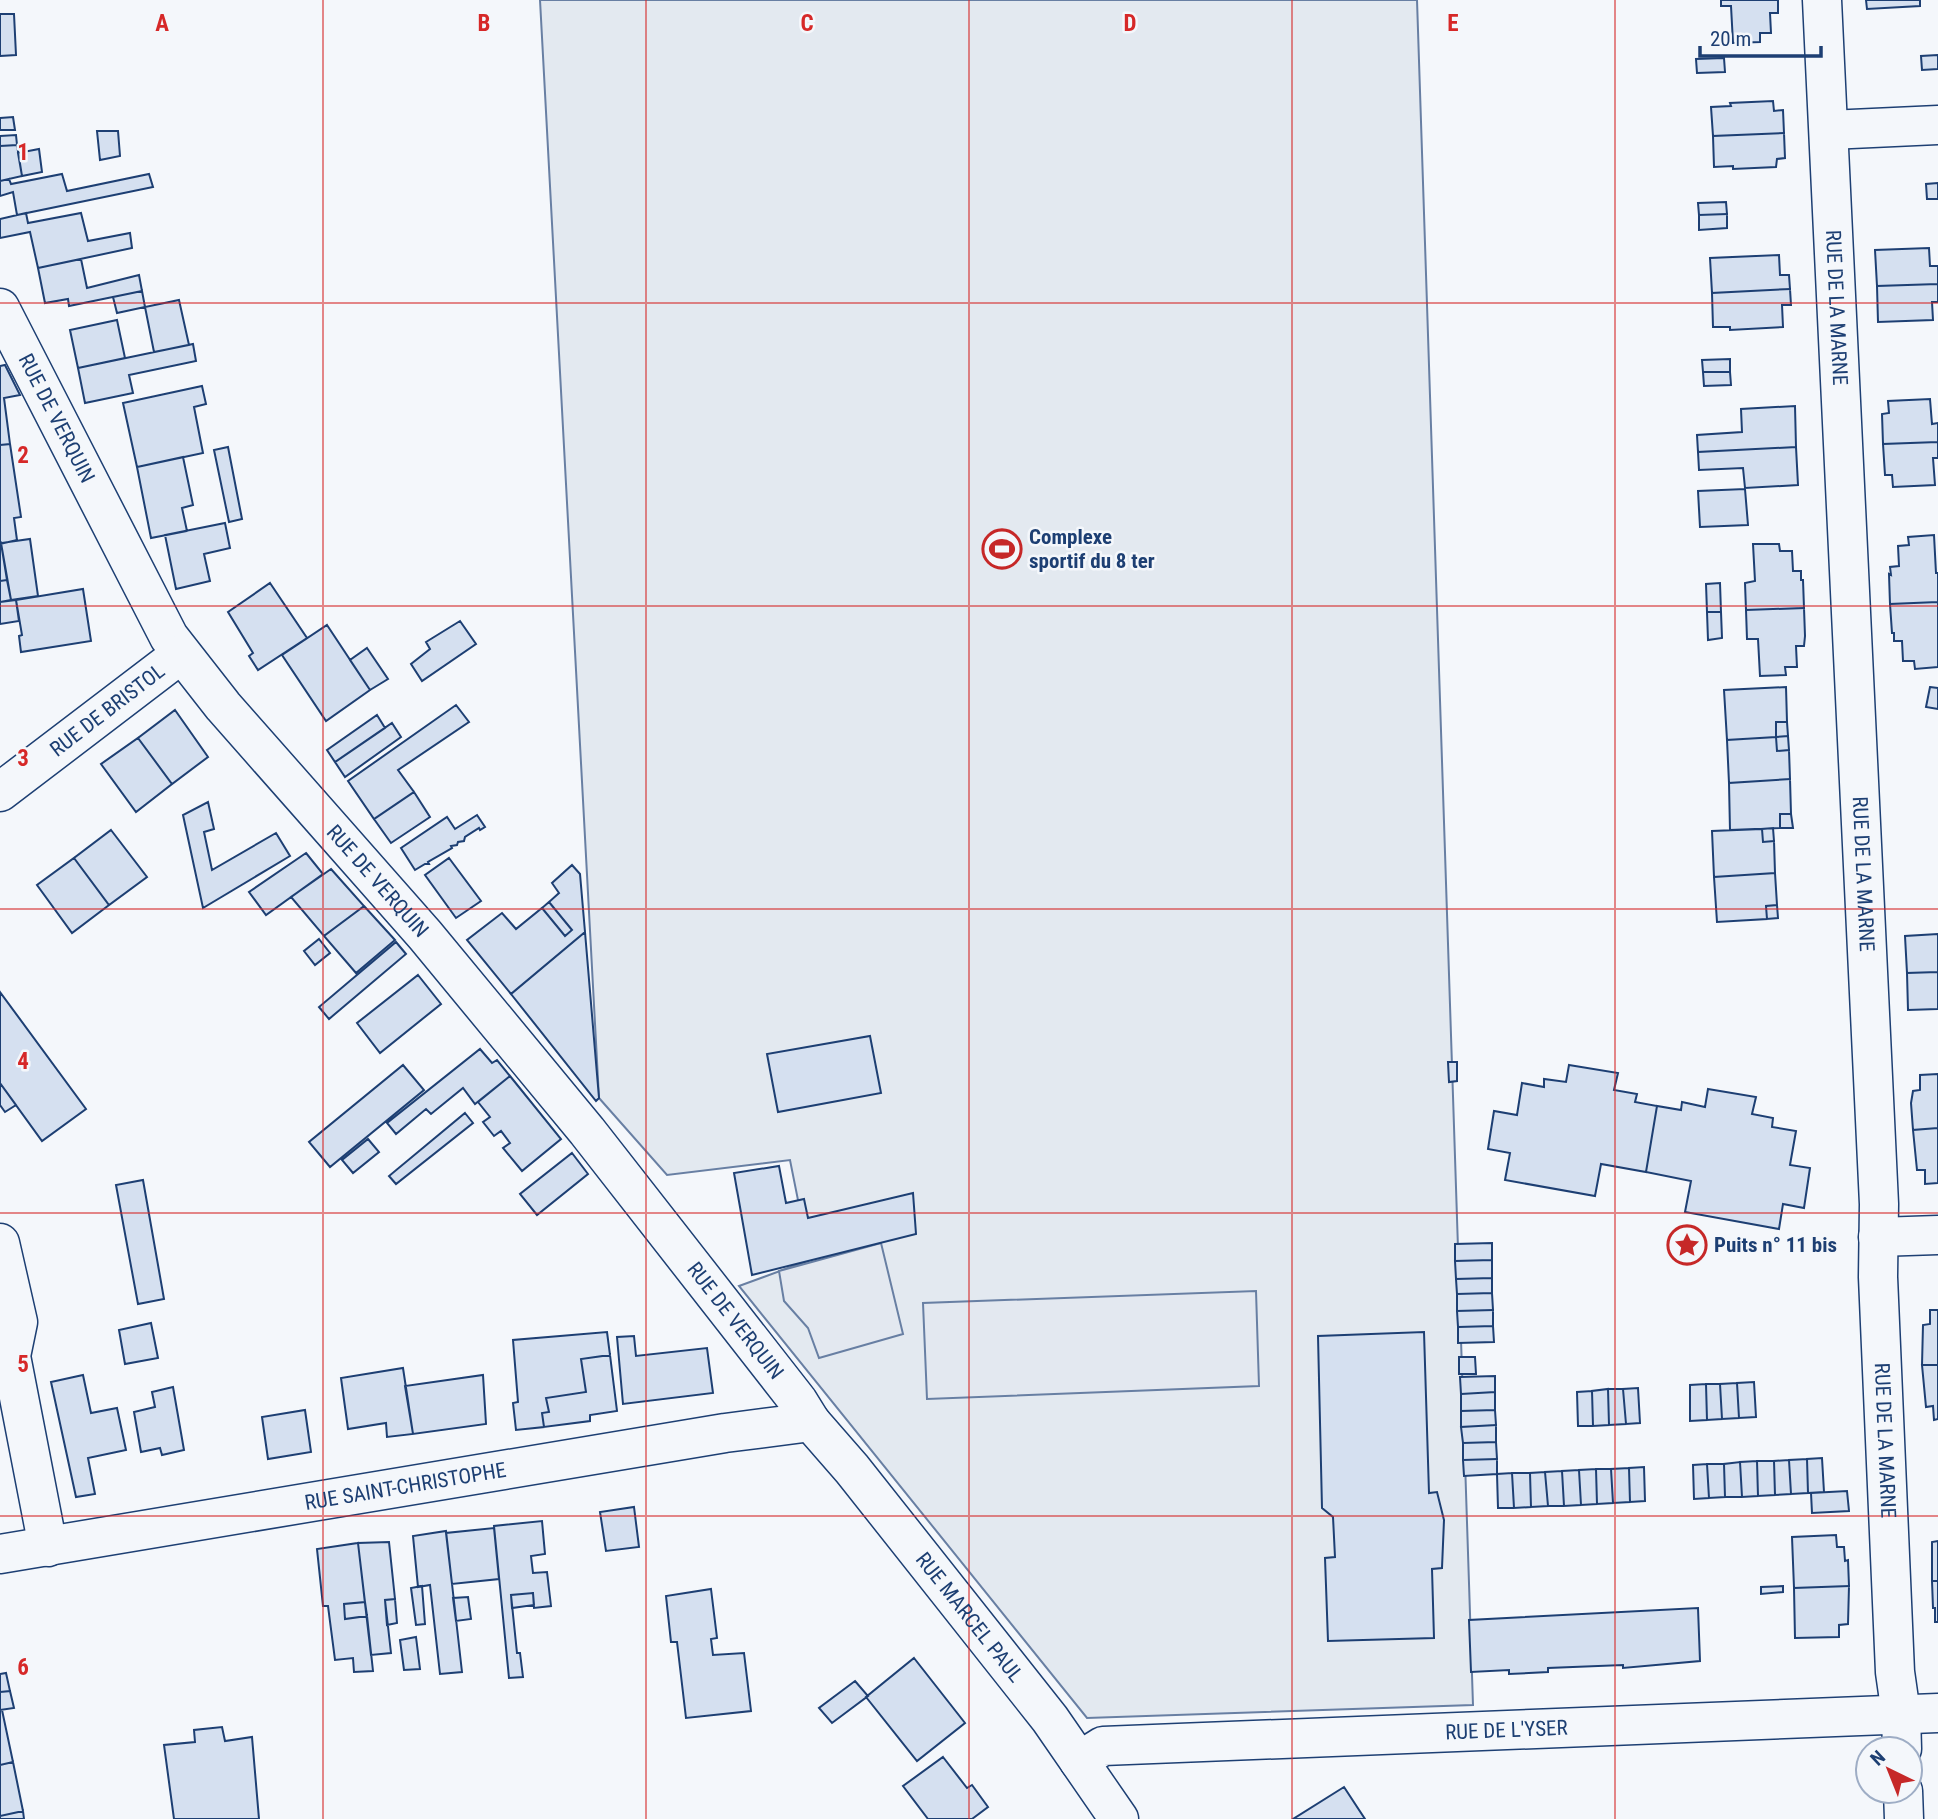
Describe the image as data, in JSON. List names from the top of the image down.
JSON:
{
  "streets": {
    "street": [
      "RUE DE LA MARNE",
      "RUE DE VERQUIN",
      "RUE DE BRISTOL",
      "RUE SAINT-CHRISTOPHE",
      "RUE MARCEL PAUL",
      "RUE DE L'YSER"
    ]
  },
  "crossings": [
    ["RUE DE LA MARNE", "RUE DE L'YSER"],
    ["RUE DE VERQUIN", "RUE DE BRISTOL"],
    ["RUE DE VERQUIN", "RUE SAINT-CHRISTOPHE"],
    ["RUE DE VERQUIN", "RUE MARCEL PAUL"],
    ["RUE SAINT-CHRISTOPHE", "RUE MARCEL PAUL"],
    ["RUE MARCEL PAUL", "RUE DE L'YSER"]
  ],
  "places": {
    "sports": ["Complexe sportif du 8 ter"],
    "place": ["Puits n° 11 bis"]
  },
  "scale_bar": "20 m",
  "north": "top left",
  "grid": {
    "columns": [
      "A",
      "B",
      "C",
      "D",
      "E"
    ],
    "rows": [
      "1",
      "2",
      "3",
      "4",
      "5",
      "6"
    ]
  }
}
